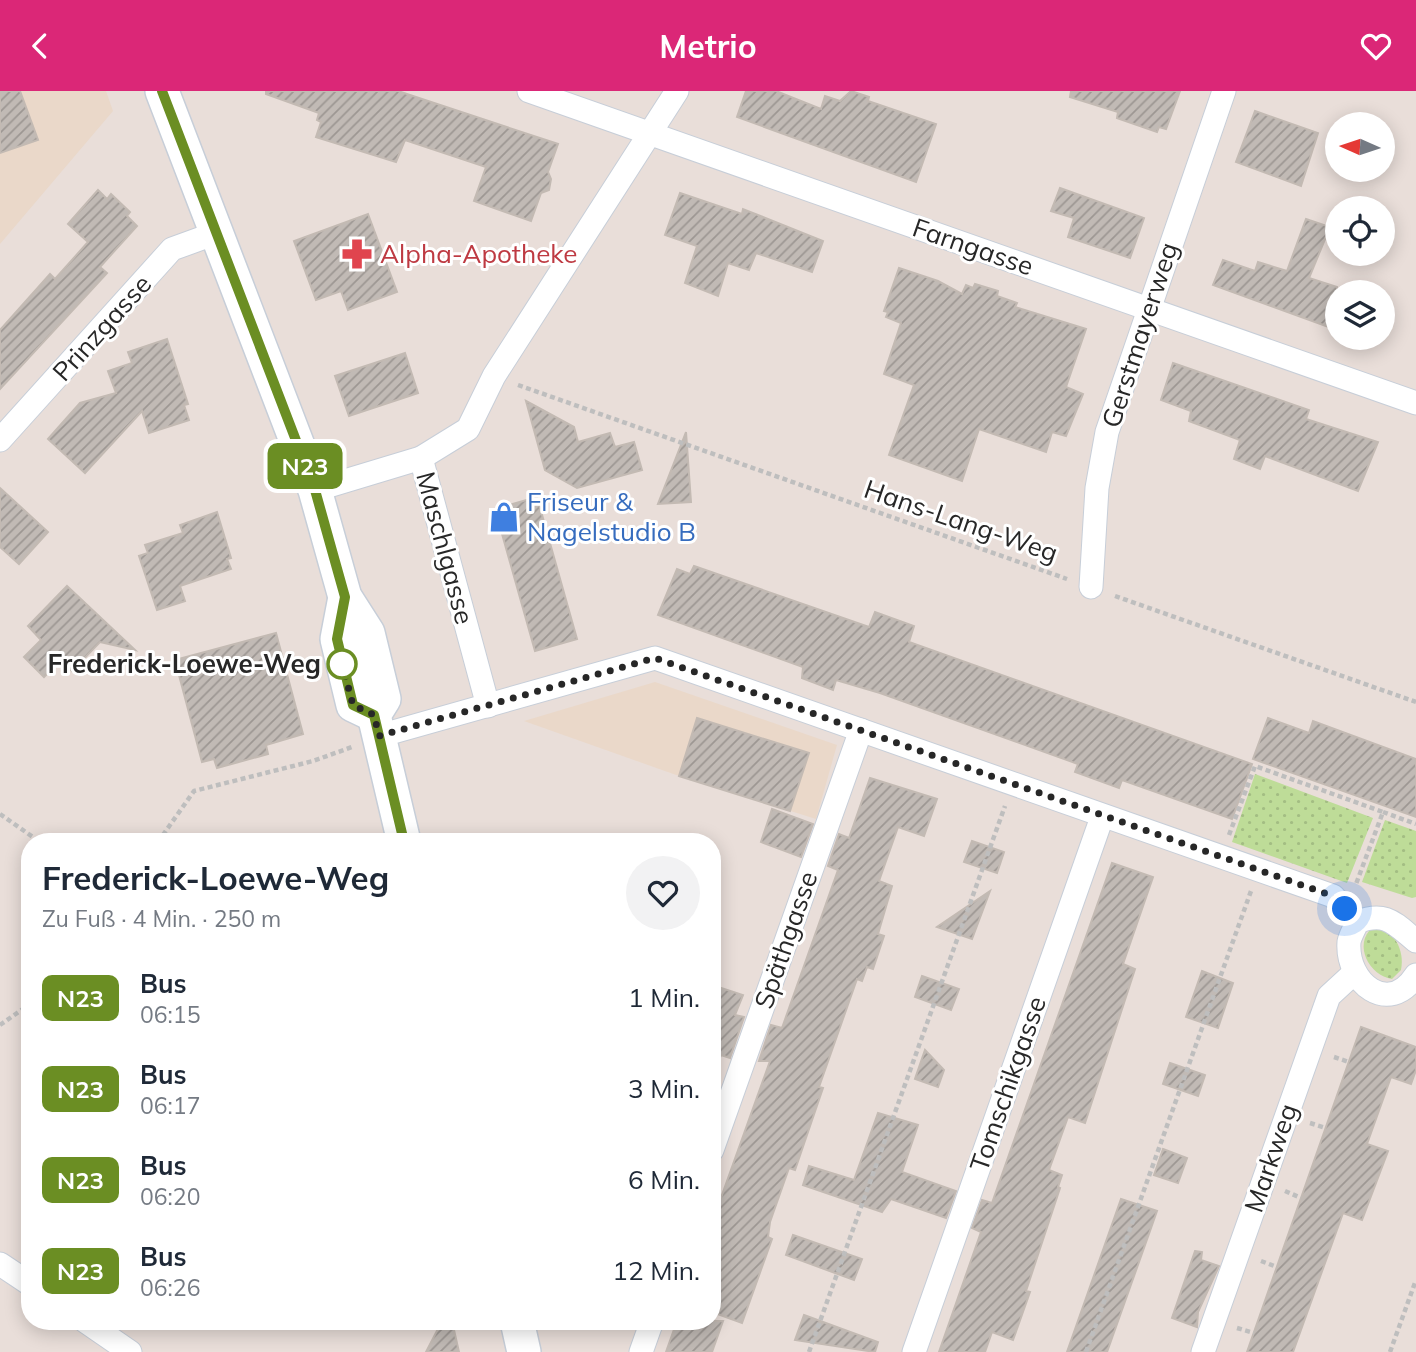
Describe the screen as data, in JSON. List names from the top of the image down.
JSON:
{
  "streets": {
    "street": [
      "Farngasse",
      "Prinzgasse",
      "Gerstmayerweg",
      "Maschlgasse",
      "Späthgasse",
      "Tomschikgasse",
      "Markweg"
    ],
    "path": ["Hans-Lang-Weg"]
  },
  "crossings": [
    ["Farngasse", "Gerstmayerweg"],
    ["Gerstmayerweg", "Hans-Lang-Weg"]
  ],
  "places": {
    "pharmacy": ["Alpha-Apotheke"],
    "shop": ["Friseur & Nagelstudio B"],
    "other": ["Frederick-Loewe-Weg"]
  },
  "lines": ["bus line N23"],
  "north": "left",
  "page": {
    "header": "Metrio",
    "on_map": "N23",
    "heading": ["Frederick-Loewe-Weg", "Zu Fuß · 4 Min. · 250 m"],
    "list": [
      {
        "mark": "N23",
        "name": "Bus",
        "note": "06:15",
        "value": "1 Min."
      },
      {
        "mark": "N23",
        "name": "Bus",
        "note": "06:17",
        "value": "3 Min."
      },
      {
        "mark": "N23",
        "name": "Bus",
        "note": "06:20",
        "value": "6 Min."
      },
      {
        "mark": "N23",
        "name": "Bus",
        "note": "06:26",
        "value": "12 Min."
      }
    ]
  }
}
